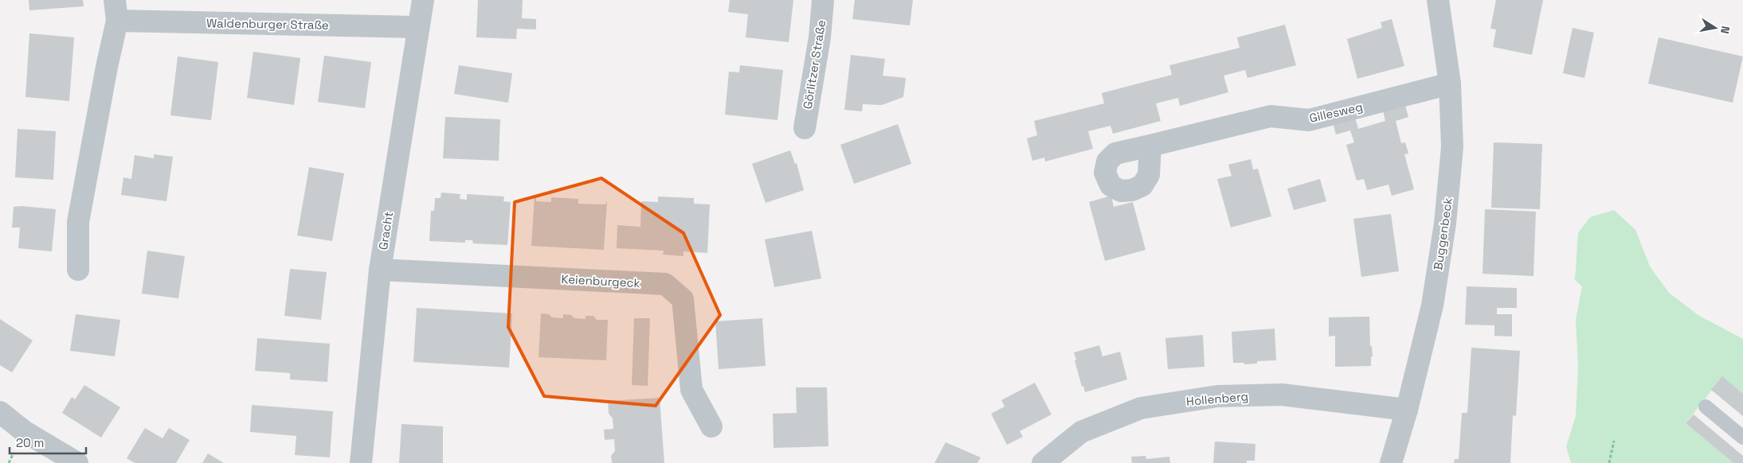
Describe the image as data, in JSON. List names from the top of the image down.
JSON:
{
  "streets": {
    "street": [
      "Waldenburger Straße",
      "Görlitzer Straße",
      "Gillesweg",
      "Gracht",
      "Buggenbeck",
      "Keienburgeck",
      "Hollenberg"
    ]
  },
  "crossings": [
    ["Waldenburger Straße", "Gracht"],
    ["Gillesweg", "Buggenbeck"],
    ["Gracht", "Keienburgeck"],
    ["Buggenbeck", "Hollenberg"]
  ],
  "scale_bar": "20 m",
  "north": "right"
}
